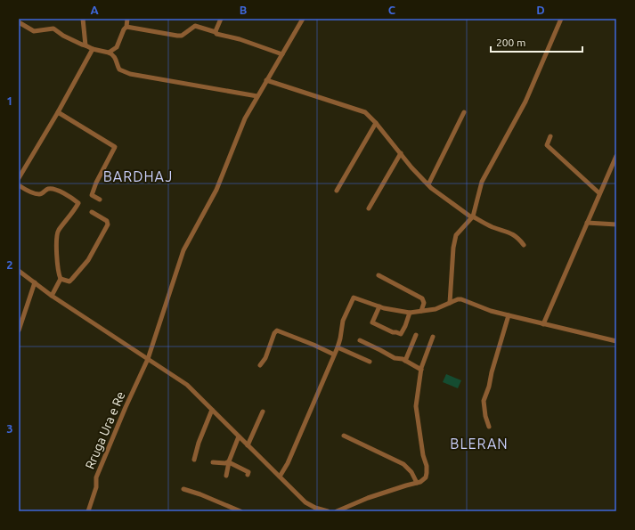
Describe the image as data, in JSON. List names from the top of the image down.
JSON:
{
  "streets": {
    "street": ["Rruga Ura e Re"]
  },
  "districts": ["BARDHAJ", "BLERAN"],
  "scale_bar": "200 m",
  "grid": {
    "columns": [
      "A",
      "B",
      "C",
      "D"
    ],
    "rows": ["1", "2", "3"]
  }
}
